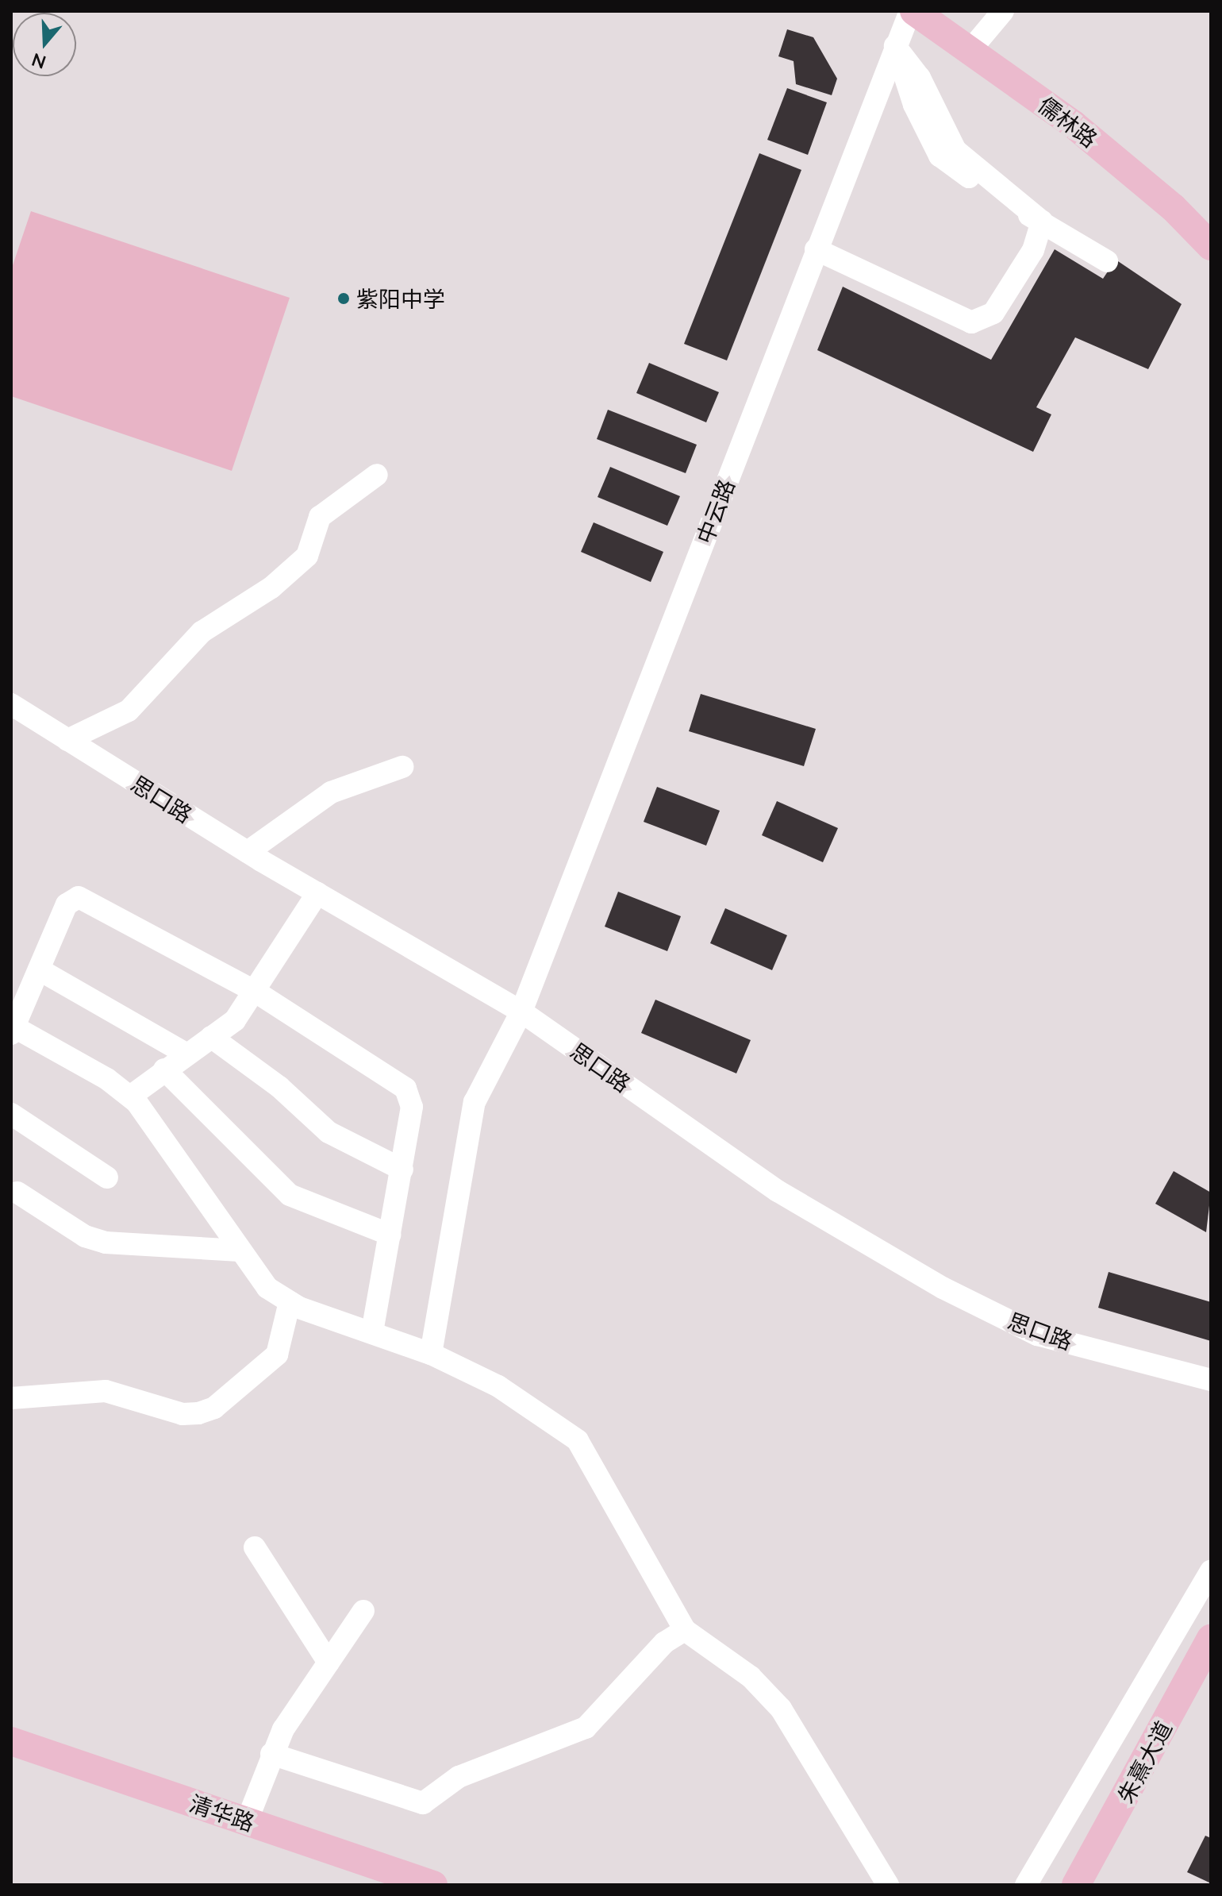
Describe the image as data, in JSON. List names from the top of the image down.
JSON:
{
  "streets": {
    "main road": ["儒林路", "朱熹大道", "清华路"],
    "street": ["中云路", "思口路"]
  },
  "crossings": [
    ["儒林路", "中云路"],
    ["中云路", "思口路"]
  ],
  "places": ["紫阳中学"],
  "north": "bottom"
}
